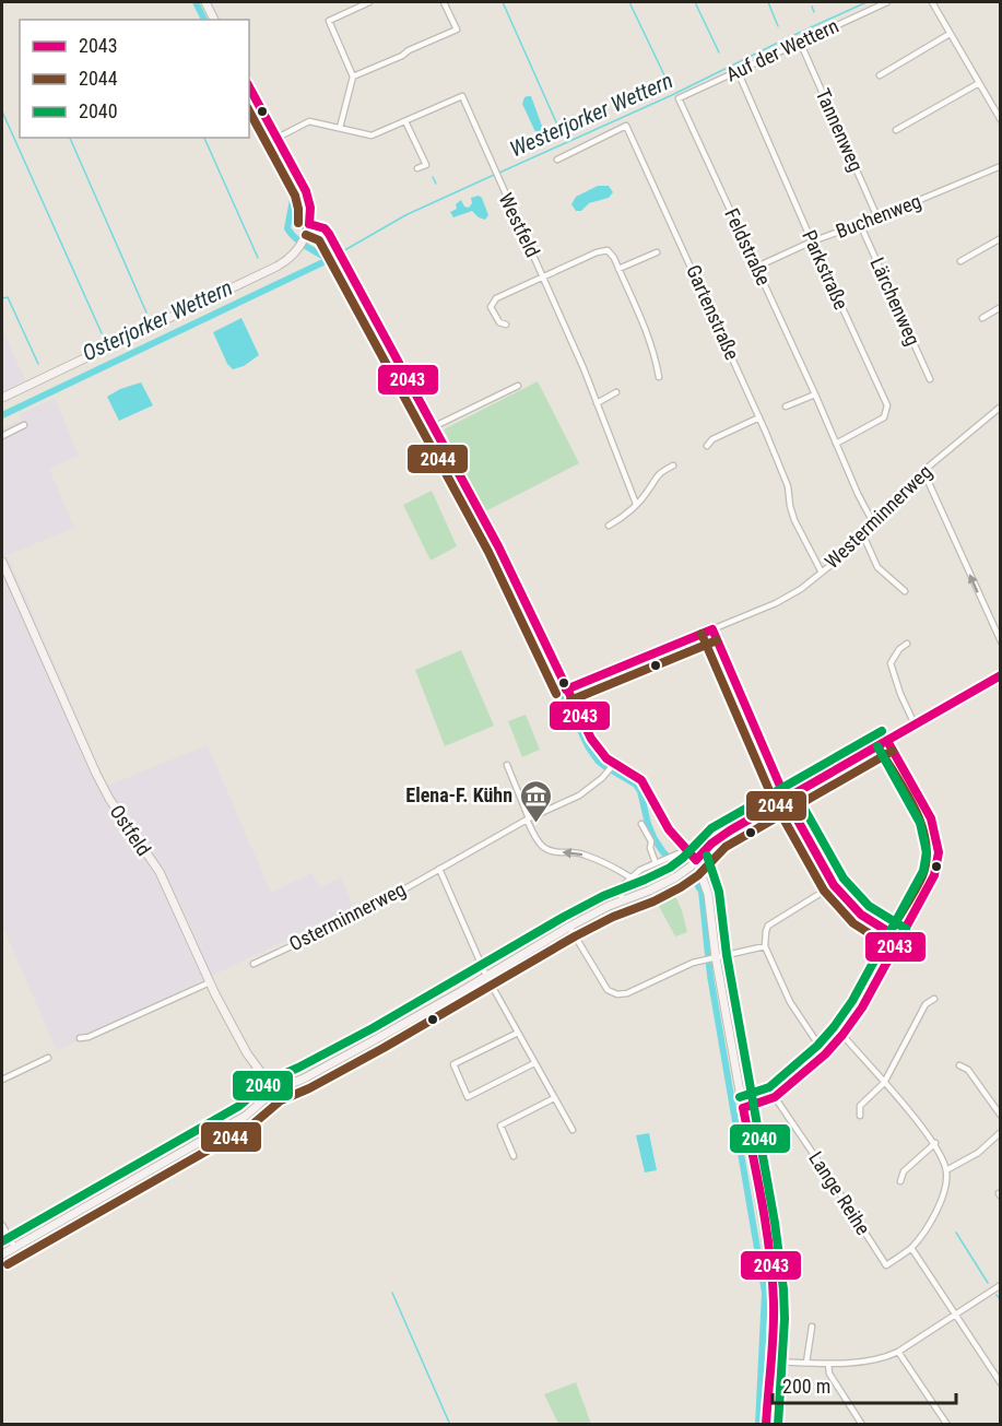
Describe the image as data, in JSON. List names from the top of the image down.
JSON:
{
  "streets": {
    "street": [
      "Auf der Wettern",
      "Tannenweg",
      "Buchenweg",
      "Westfeld",
      "Feldstraße",
      "Parkstraße",
      "Lärchenweg",
      "Gartenstraße",
      "Westerminnerweg",
      "Ostfeld",
      "Osterminnerweg",
      "Lange Reihe"
    ]
  },
  "crossings": [
    ["Auf der Wettern", "Tannenweg"],
    ["Auf der Wettern", "Feldstraße"],
    ["Auf der Wettern", "Parkstraße"],
    ["Tannenweg", "Buchenweg"],
    ["Buchenweg", "Feldstraße"],
    ["Buchenweg", "Parkstraße"],
    ["Buchenweg", "Lärchenweg"],
    ["Feldstraße", "Parkstraße"],
    ["Feldstraße", "Westerminnerweg"],
    ["Gartenstraße", "Westerminnerweg"]
  ],
  "water": ["Westerjorker Wettern", "Osterjorker Wettern"],
  "places": {
    "museum": ["Elena-F. Kühn"]
  },
  "lines": ["transit line 2043", "transit line 2044", "transit line 2040"],
  "legend": ["2043", "2044", "2040"],
  "scale_bar": "200 m"
}
